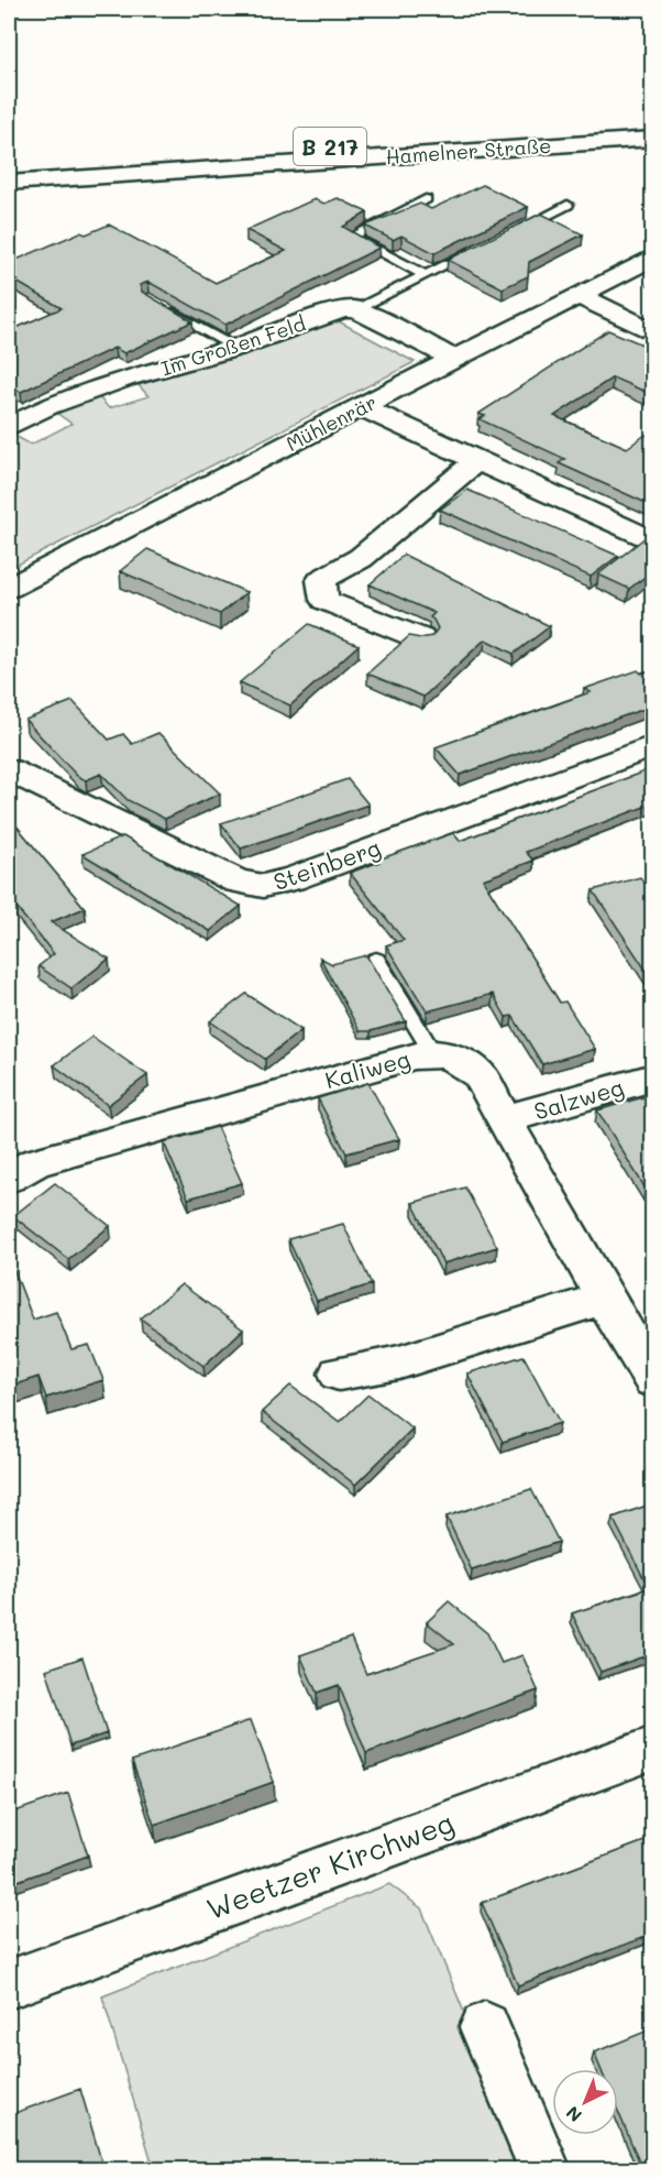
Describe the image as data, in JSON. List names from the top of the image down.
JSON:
{
  "streets": {
    "main road": [
      "B 217",
      "Hamelner Straße",
      "Im Großen Feld",
      "Mühlenrär",
      "Steinberg",
      "Kaliweg",
      "Salzweg",
      "Weetzer Kirchweg"
    ]
  },
  "crossings": [
    ["Kaliweg", "Salzweg"]
  ],
  "north": "bottom left"
}
